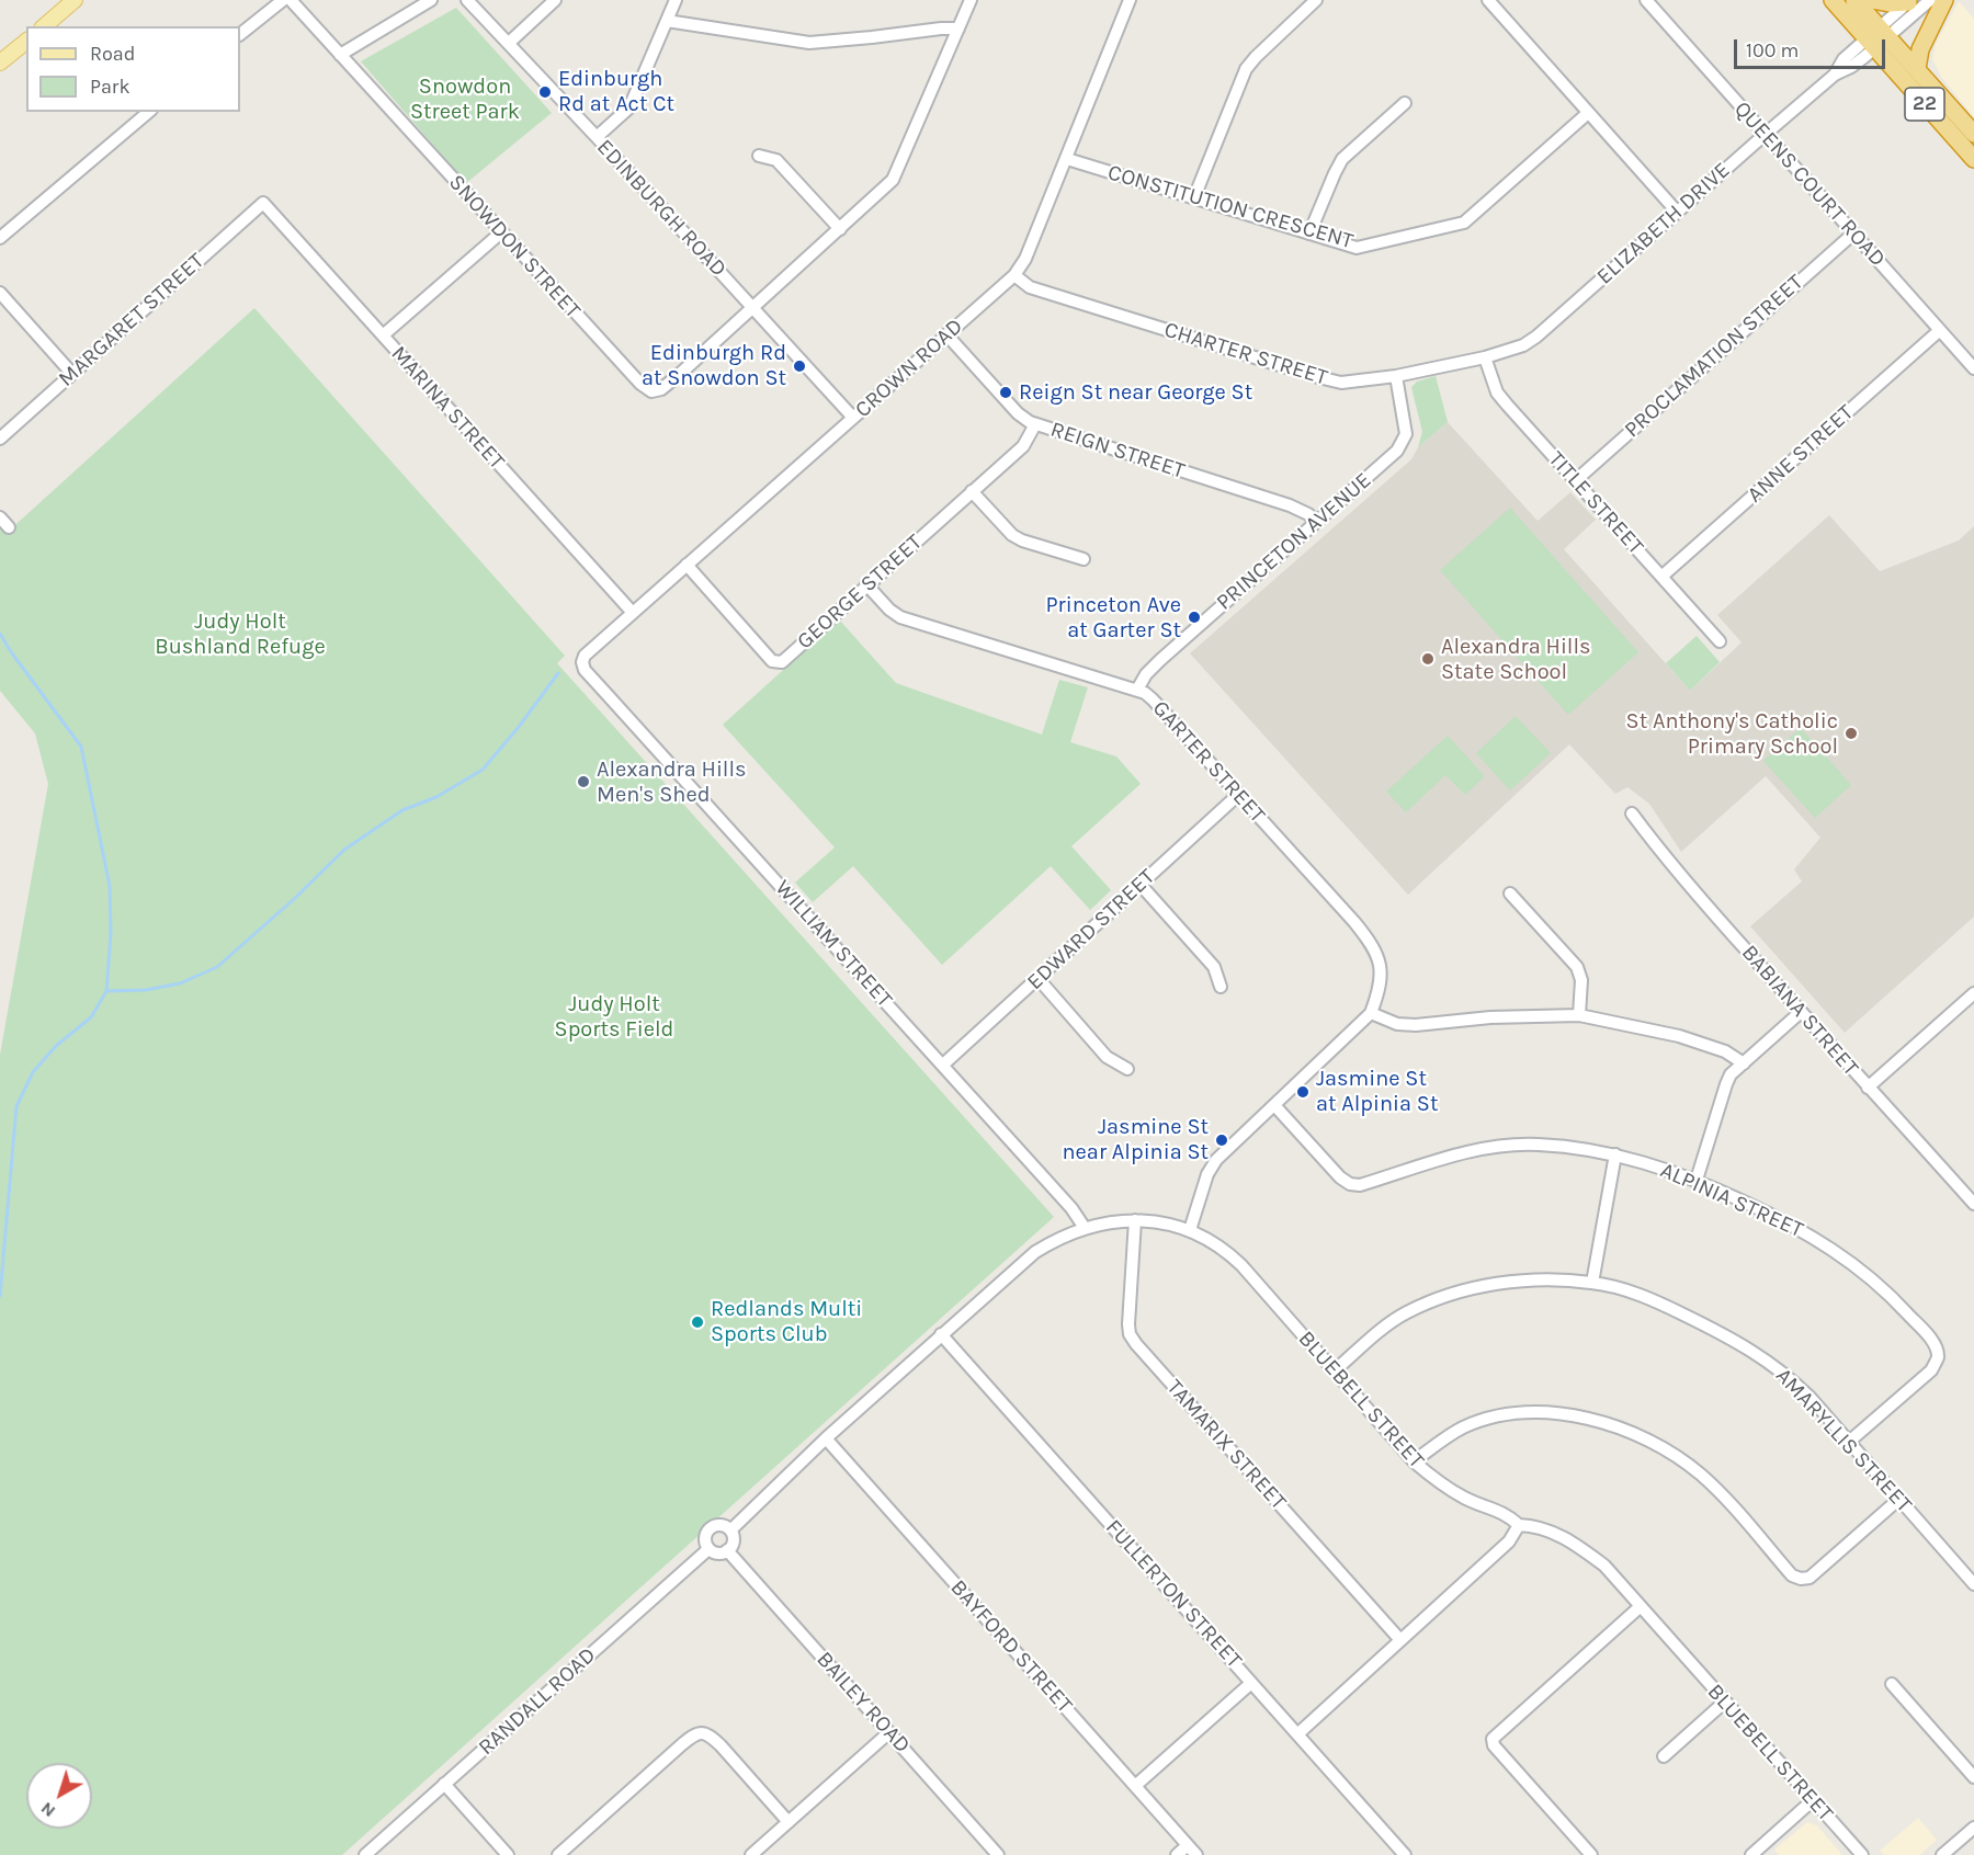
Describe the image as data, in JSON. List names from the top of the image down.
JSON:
{
  "streets": {
    "highway": ["22"],
    "street": [
      "QUEENS COURT ROAD",
      "CONSTITUTION CRESCENT",
      "EDINBURGH ROAD",
      "ELIZABETH DRIVE",
      "SNOWDON STREET",
      "MARGARET STREET",
      "CHARTER STREET",
      "PROCLAMATION STREET",
      "CROWN ROAD",
      "MARINA STREET",
      "REIGN STREET",
      "ANNE STREET",
      "TITLE STREET",
      "PRINCETON AVENUE",
      "GEORGE STREET",
      "GARTER STREET",
      "EDWARD STREET",
      "WILLIAM STREET",
      "BABIANA STREET",
      "ALPINIA STREET",
      "BLUEBELL STREET",
      "AMARYLLIS STREET",
      "TAMARIX STREET",
      "FULLERTON STREET",
      "BAYFORD STREET",
      "RANDALL ROAD",
      "BAILEY ROAD"
    ]
  },
  "crossings": [
    ["22", "ELIZABETH DRIVE"],
    ["QUEENS COURT ROAD", "ELIZABETH DRIVE"],
    ["QUEENS COURT ROAD", "PROCLAMATION STREET"],
    ["QUEENS COURT ROAD", "ANNE STREET"],
    ["CONSTITUTION CRESCENT", "CROWN ROAD"],
    ["EDINBURGH ROAD", "SNOWDON STREET"],
    ["EDINBURGH ROAD", "CROWN ROAD"],
    ["ELIZABETH DRIVE", "CHARTER STREET"],
    ["ELIZABETH DRIVE", "TITLE STREET"],
    ["MARGARET STREET", "MARINA STREET"],
    ["CHARTER STREET", "CROWN ROAD"],
    ["CHARTER STREET", "TITLE STREET"],
    ["CHARTER STREET", "PRINCETON AVENUE"],
    ["PROCLAMATION STREET", "TITLE STREET"],
    ["CROWN ROAD", "MARINA STREET"],
    ["CROWN ROAD", "REIGN STREET"],
    ["CROWN ROAD", "GEORGE STREET"],
    ["CROWN ROAD", "WILLIAM STREET"],
    ["REIGN STREET", "PRINCETON AVENUE"],
    ["REIGN STREET", "GEORGE STREET"],
    ["ANNE STREET", "TITLE STREET"],
    ["PRINCETON AVENUE", "GARTER STREET"],
    ["GEORGE STREET", "GARTER STREET"],
    ["GARTER STREET", "EDWARD STREET"],
    ["EDWARD STREET", "WILLIAM STREET"],
    ["WILLIAM STREET", "BLUEBELL STREET"],
    ["ALPINIA STREET", "AMARYLLIS STREET"],
    ["BLUEBELL STREET", "AMARYLLIS STREET"],
    ["BLUEBELL STREET", "TAMARIX STREET"],
    ["BLUEBELL STREET", "RANDALL ROAD"],
    ["FULLERTON STREET", "RANDALL ROAD"],
    ["BAYFORD STREET", "RANDALL ROAD"],
    ["RANDALL ROAD", "BAILEY ROAD"]
  ],
  "parks": ["Snowdon Street Park", "Judy Holt Bushland Refuge", "Judy Holt Sports Field"],
  "places": [
    "Edinburgh Rd at Act Ct",
    "Edinburgh Rd at Snowdon St",
    "Reign St near George St",
    "Princeton Ave at Garter St",
    "Alexandra Hills State School",
    "St Anthony's Catholic Primary School",
    "Alexandra Hills Men's Shed",
    "Jasmine St at Alpinia St",
    "Jasmine St near Alpinia St",
    "Redlands Multi Sports Club"
  ],
  "legend": ["Road", "Park"],
  "scale_bar": "100 m",
  "north": "bottom left"
}
